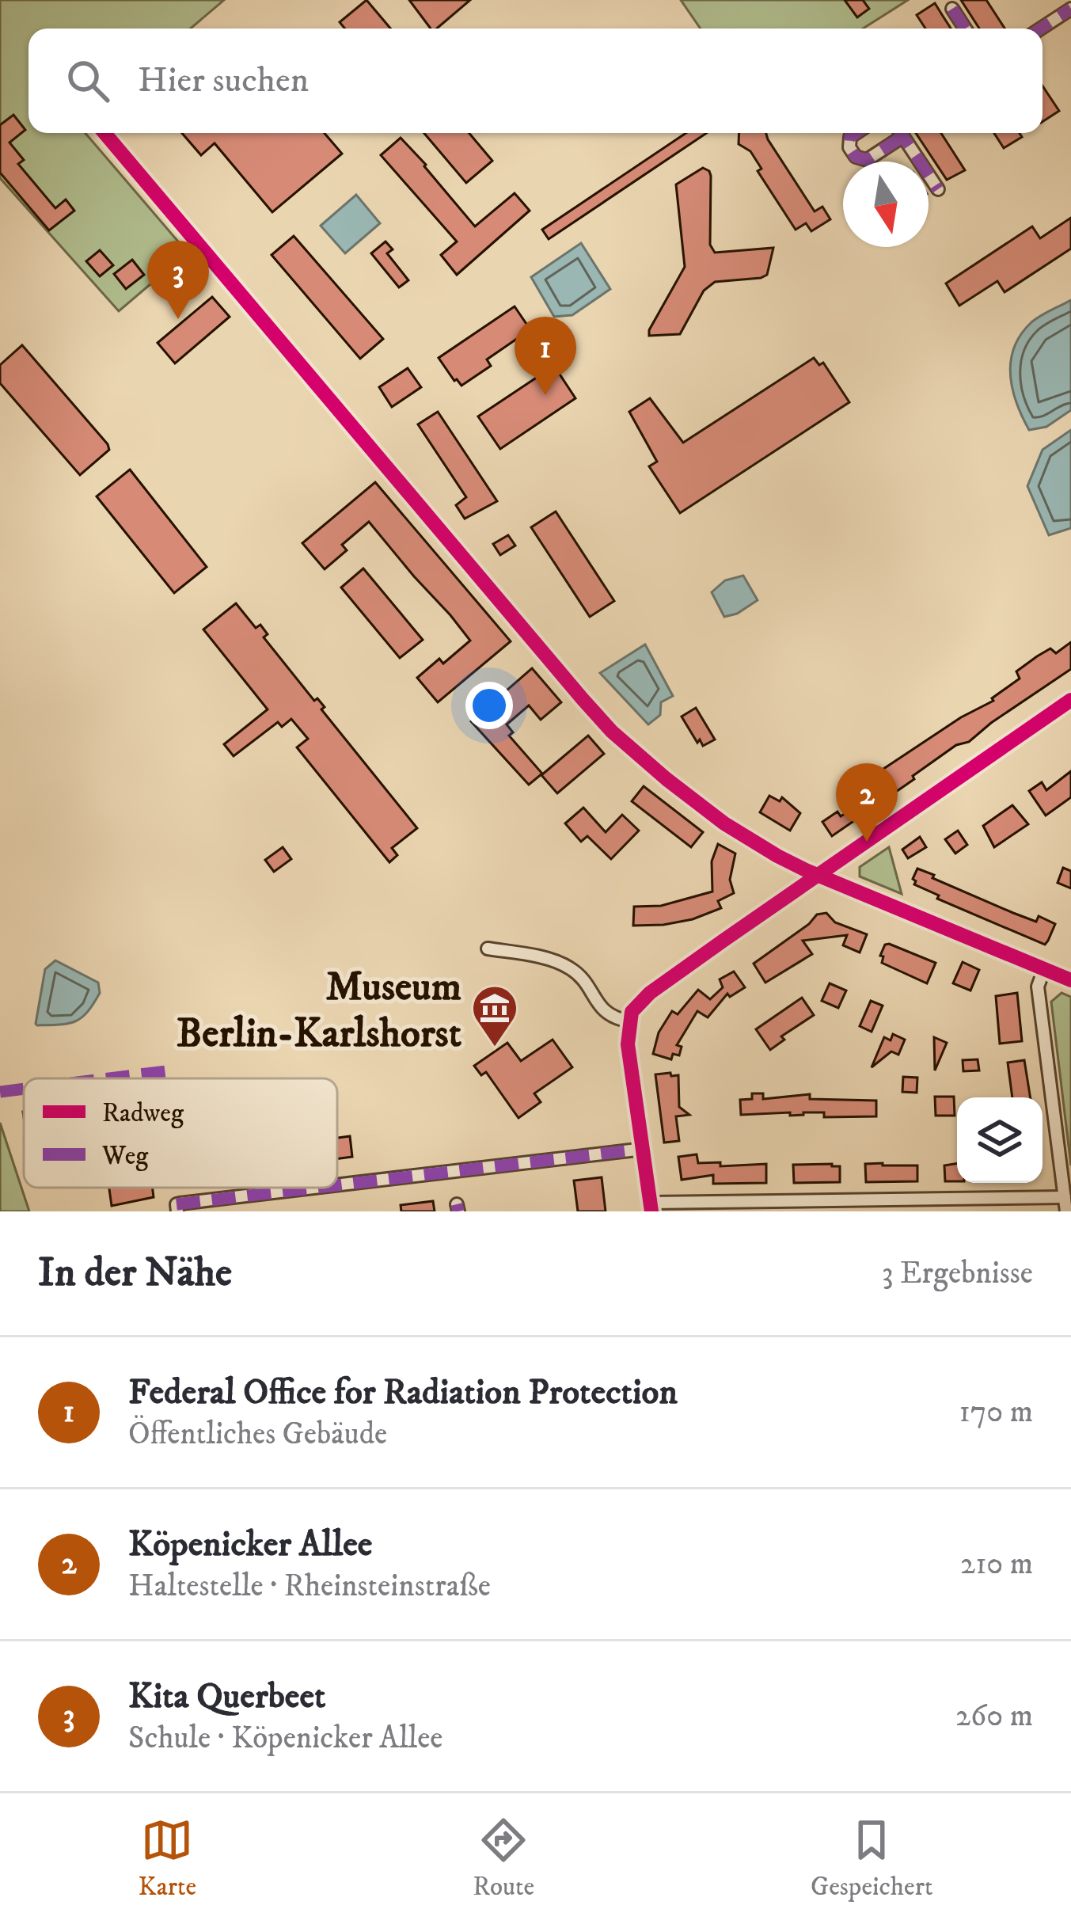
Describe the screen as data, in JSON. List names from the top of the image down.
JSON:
{
  "places": {
    "museum": ["Museum Berlin-Karlshorst"]
  },
  "legend": ["Radweg", "Weg"],
  "north": "bottom",
  "page": {
    "search": "Hier suchen",
    "pins": ["3", "1", "2"],
    "heading": ["In der Nähe", "3 Ergebnisse"],
    "list": [
      {
        "mark": "1",
        "name": "Federal Office for Radiation Protection",
        "note": "Öffentliches Gebäude",
        "value": "170 m"
      },
      {
        "mark": "2",
        "name": "Köpenicker Allee",
        "note": "Haltestelle · Rheinsteinstraße",
        "value": "210 m"
      },
      {
        "mark": "3",
        "name": "Kita Querbeet",
        "note": "Schule · Köpenicker Allee",
        "value": "260 m"
      }
    ],
    "nav": ["Karte", "Route", "Gespeichert"]
  }
}
